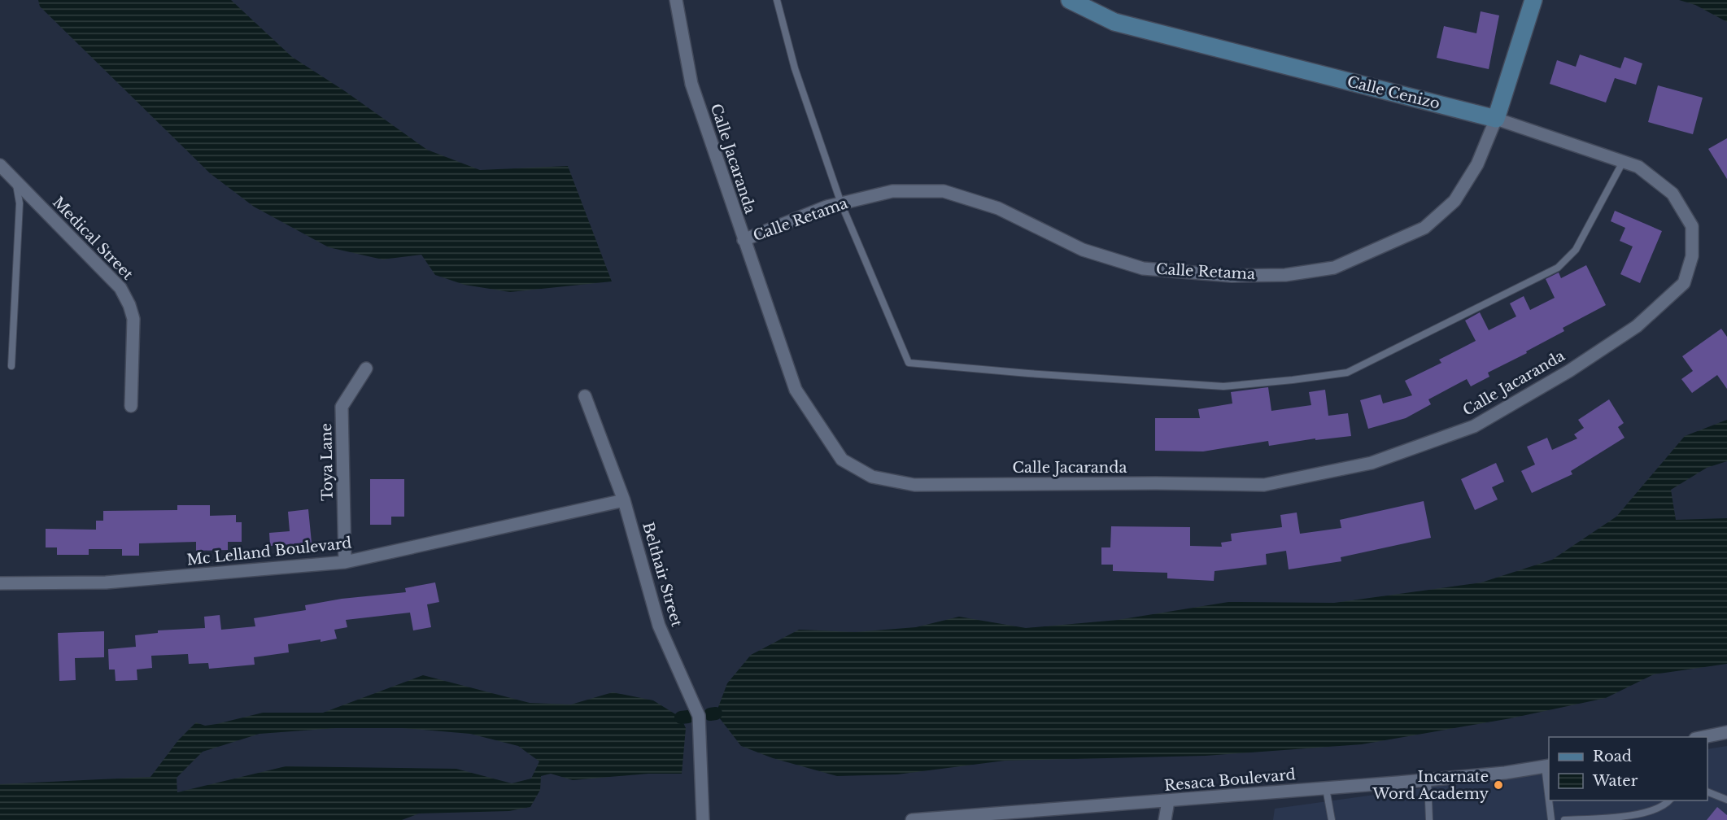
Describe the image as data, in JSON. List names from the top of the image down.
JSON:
{
  "streets": {
    "street": [
      "Calle Cenizo",
      "Calle Jacaranda",
      "Calle Retama",
      "Medical Street",
      "Toya Lane",
      "Mc Lelland Boulevard",
      "Belthair Street",
      "Resaca Boulevard"
    ]
  },
  "crossings": [
    ["Calle Cenizo", "Calle Jacaranda"],
    ["Calle Cenizo", "Calle Retama"],
    ["Calle Jacaranda", "Calle Retama"],
    ["Toya Lane", "Mc Lelland Boulevard"],
    ["Mc Lelland Boulevard", "Belthair Street"]
  ],
  "places": ["Incarnate Word Academy"],
  "legend": ["Road", "Water"]
}
